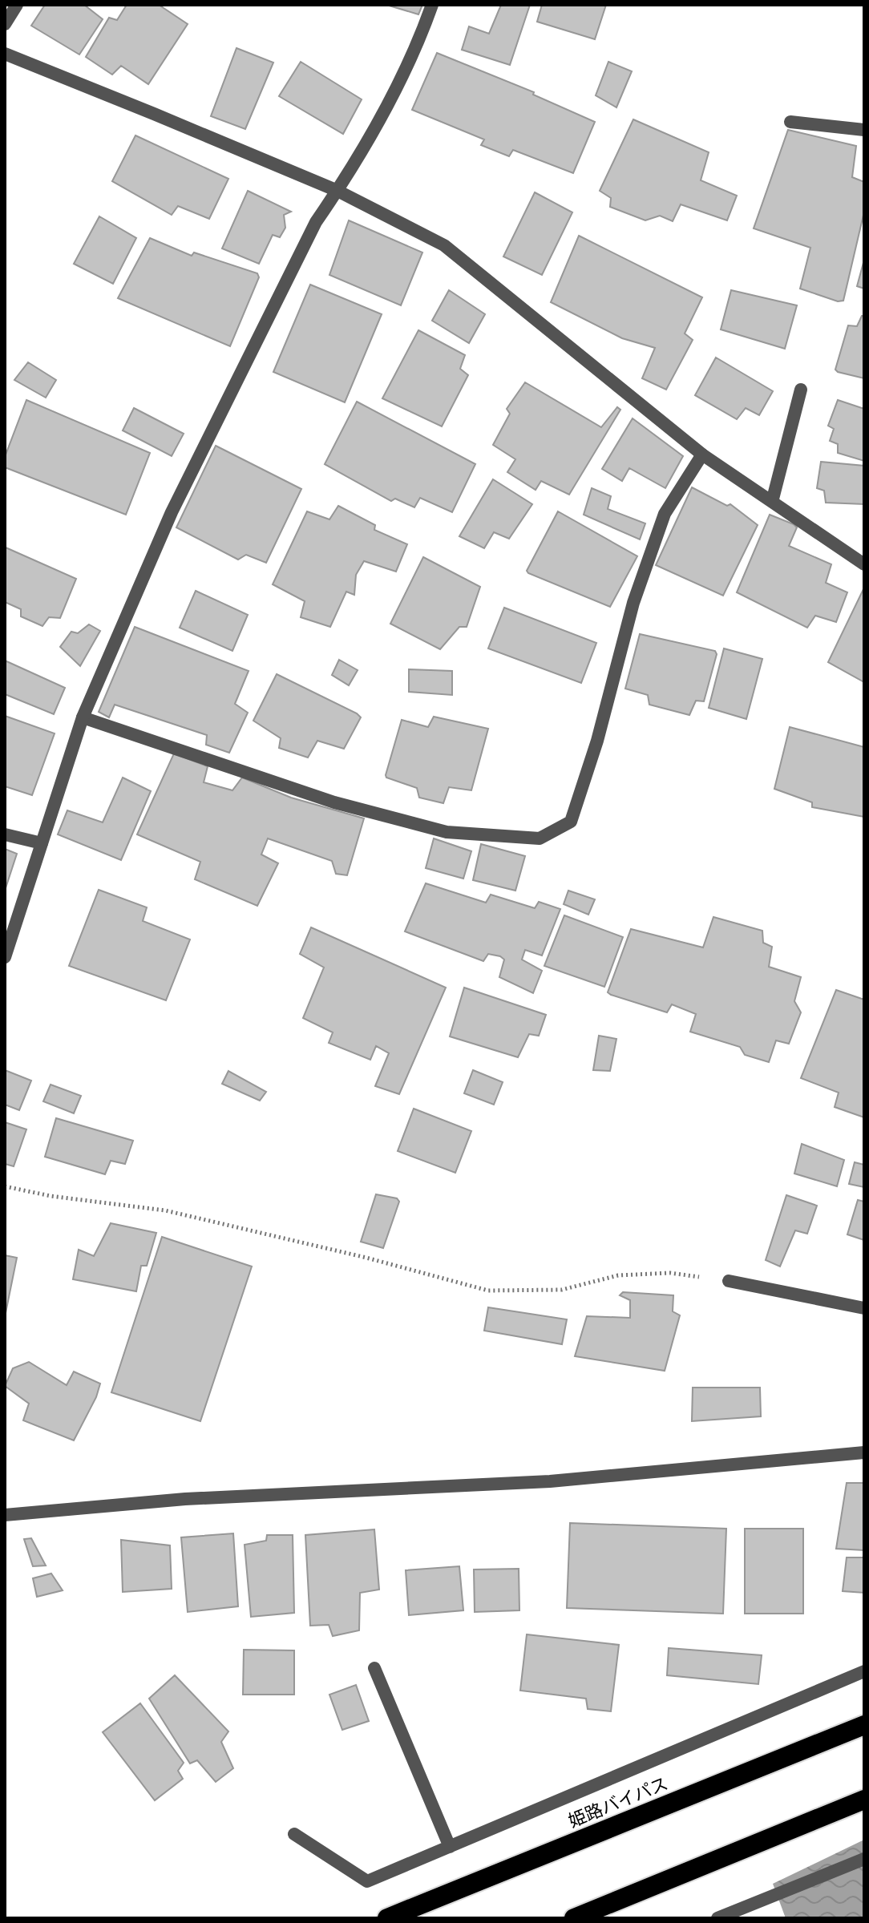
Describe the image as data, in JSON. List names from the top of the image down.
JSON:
{
  "streets": {
    "highway": ["姫路バイパス"]
  }
}
